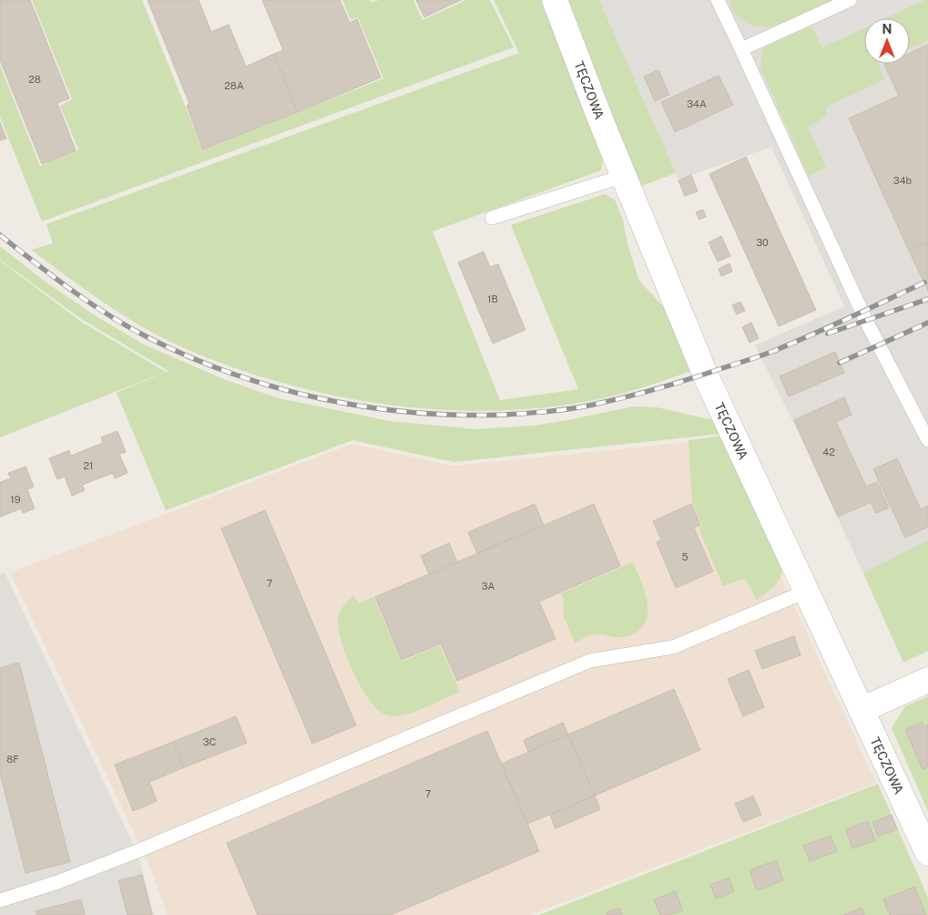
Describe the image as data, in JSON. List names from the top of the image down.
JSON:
{
  "streets": {
    "street": ["TĘCZOWA"]
  },
  "house_numbers": [
    "28",
    "28A",
    "34A",
    "34b",
    "30",
    "1B",
    "42",
    "21",
    "19",
    "5",
    "7",
    "3A",
    "3C",
    "8F",
    "7"
  ],
  "north": "top"
}
